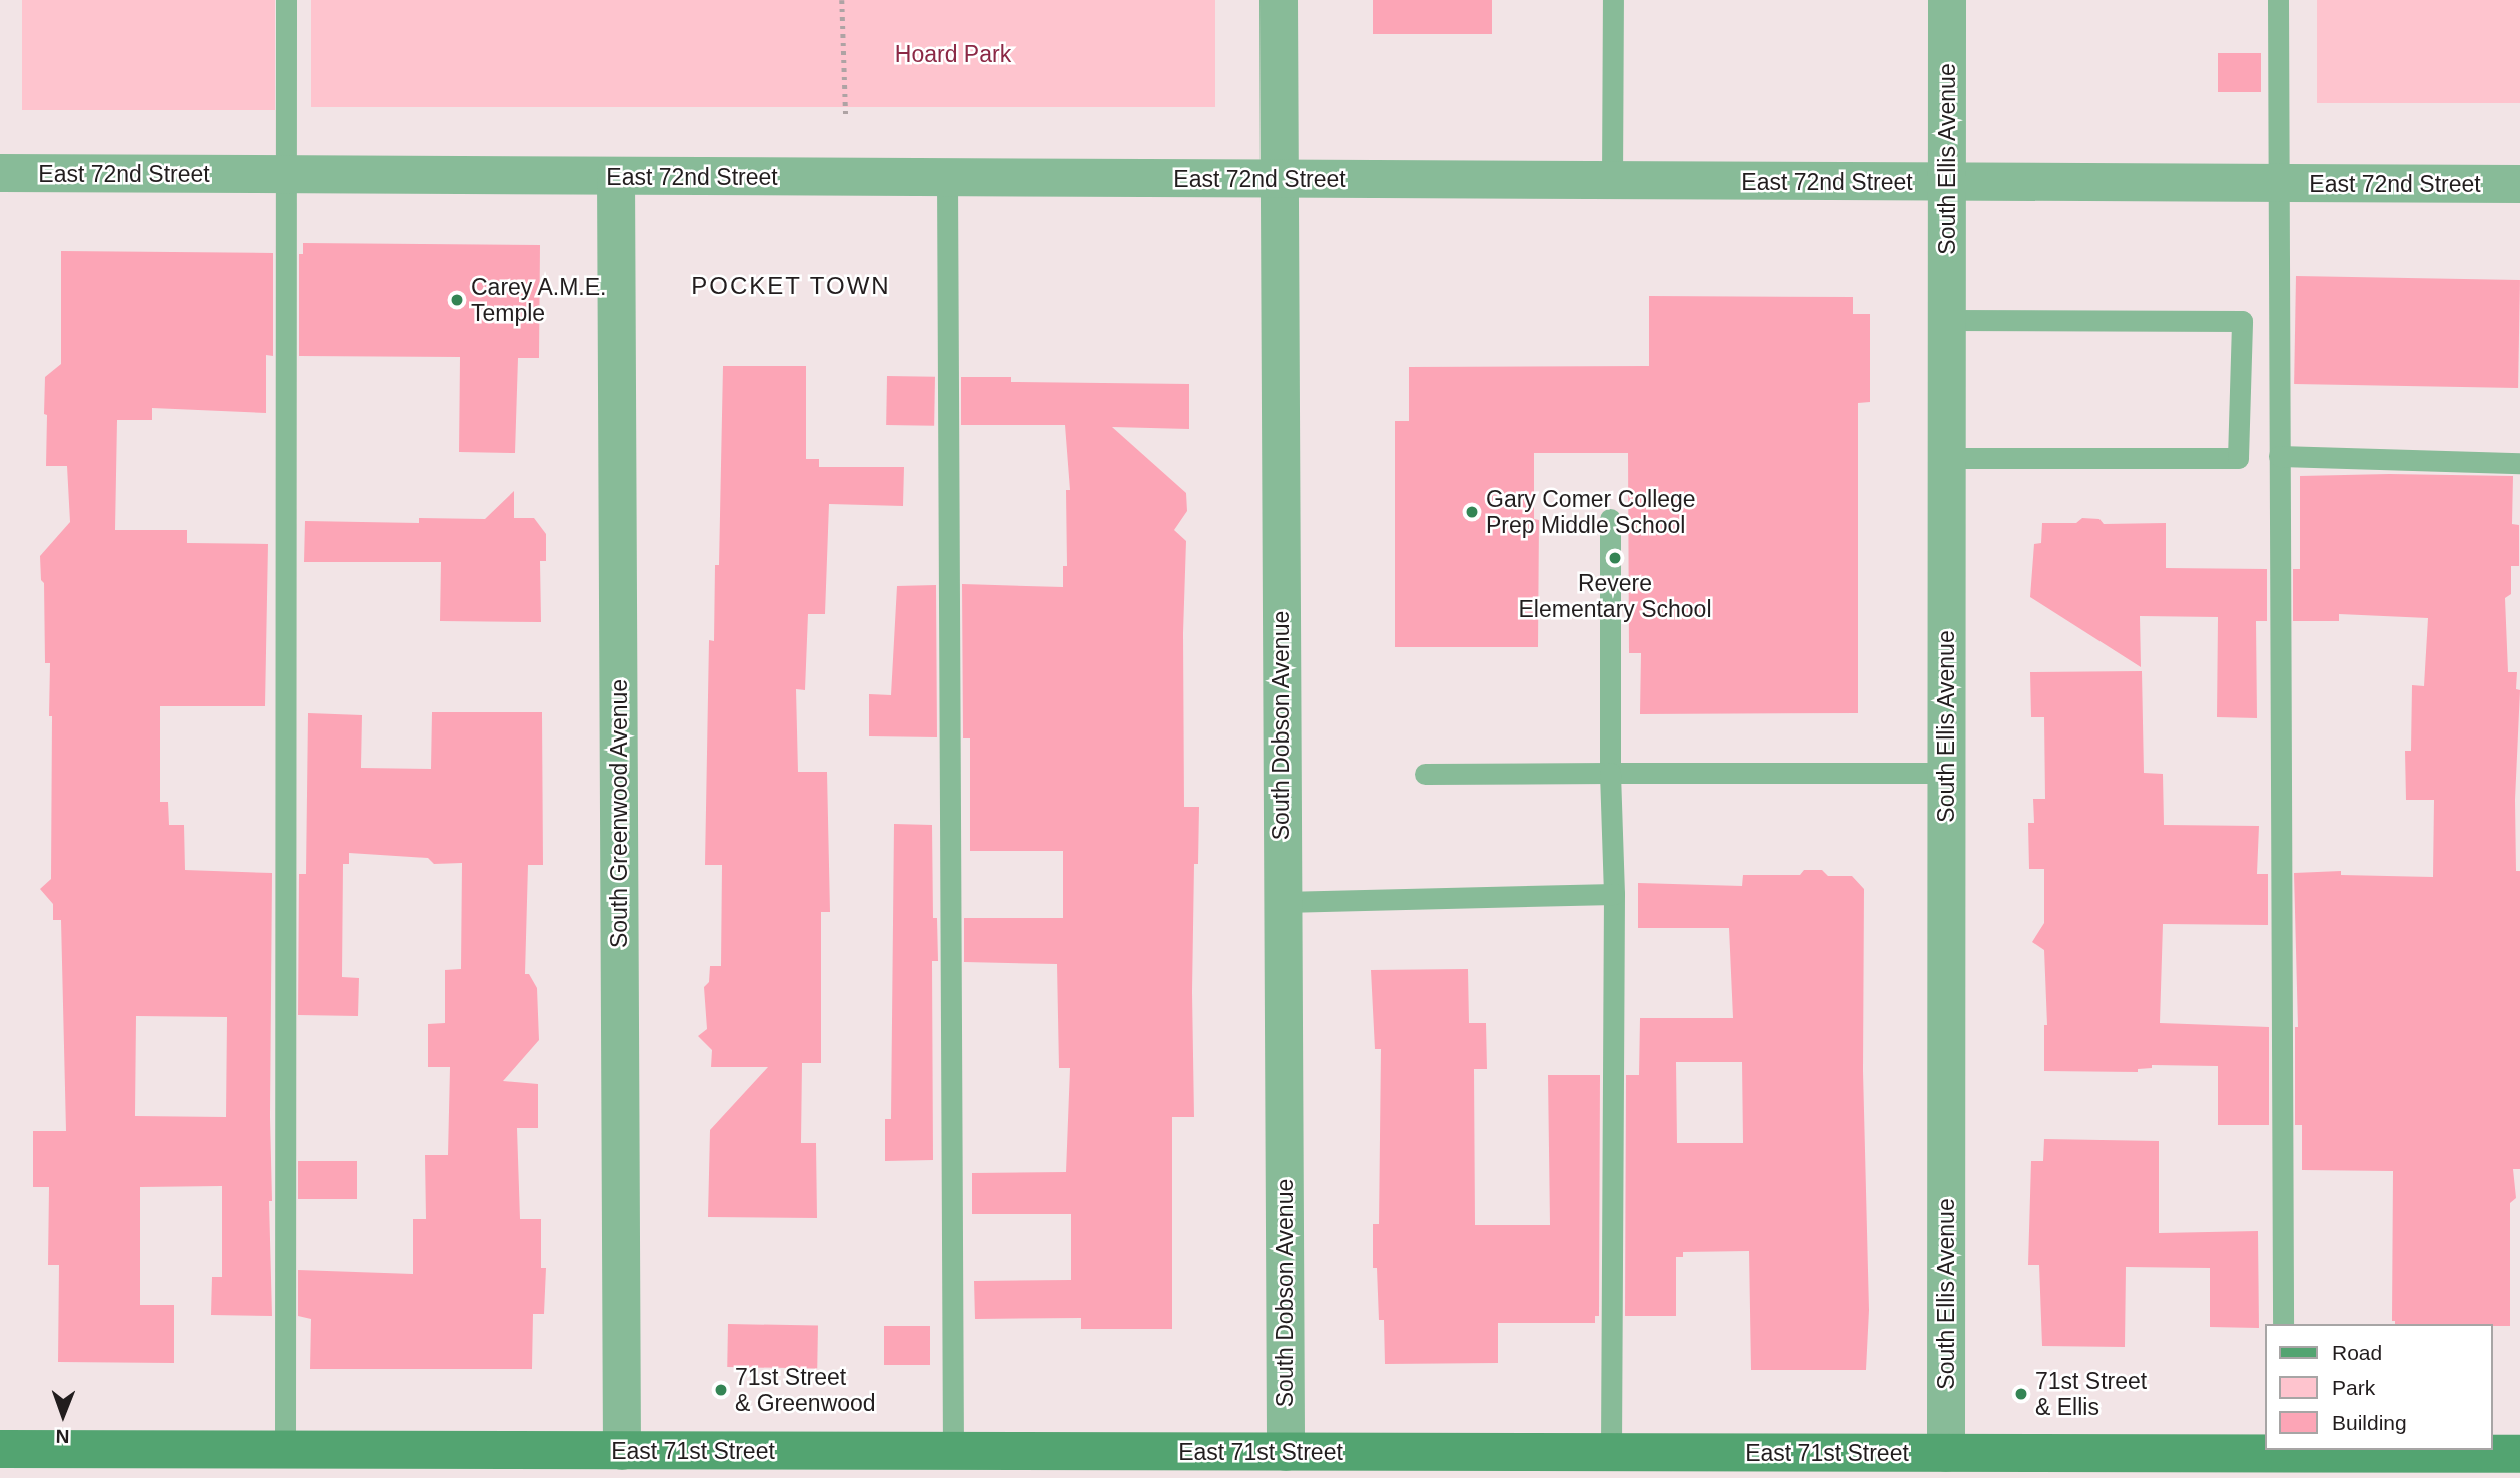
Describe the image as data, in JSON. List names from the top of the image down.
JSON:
{
  "streets": {
    "main road": ["East 71st Street"],
    "street": [
      "South Ellis Avenue",
      "East 72nd Street",
      "South Dobson Avenue",
      "South Greenwood Avenue"
    ]
  },
  "crossings": [
    ["South Ellis Avenue", "East 72nd Street"],
    ["South Ellis Avenue", "East 71st Street"],
    ["East 72nd Street", "South Dobson Avenue"],
    ["East 72nd Street", "South Greenwood Avenue"],
    ["South Dobson Avenue", "East 71st Street"],
    ["South Greenwood Avenue", "East 71st Street"]
  ],
  "districts": ["POCKET TOWN"],
  "parks": ["Hoard Park"],
  "places": [
    "Carey A.M.E. Temple",
    "Gary Comer College Prep Middle School",
    "Revere Elementary School",
    "71st Street & Greenwood",
    "71st Street & Ellis"
  ],
  "legend": ["Road", "Park", "Building"],
  "north": "bottom"
}
